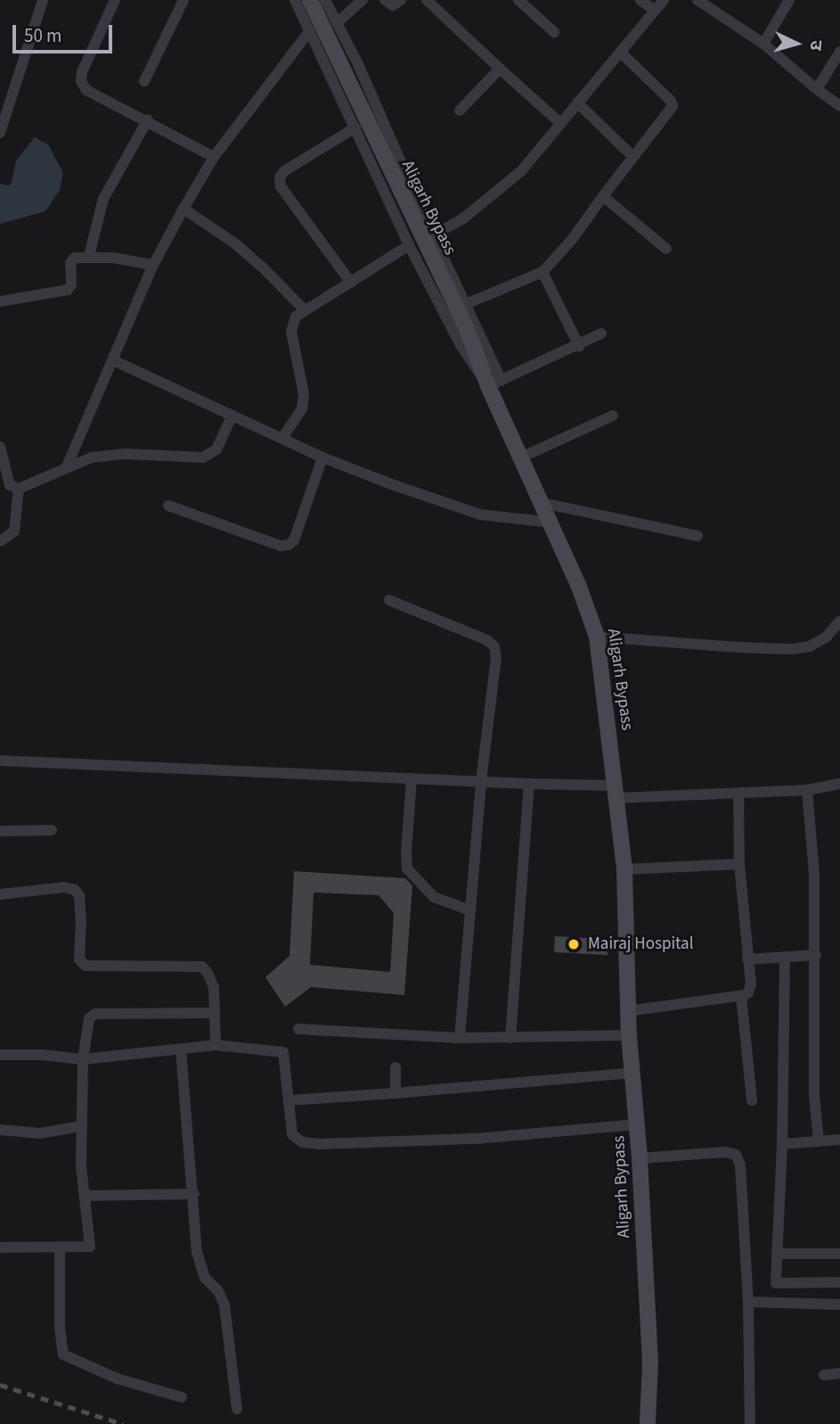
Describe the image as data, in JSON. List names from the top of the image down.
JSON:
{
  "streets": {
    "main road": ["Aligarh Bypass"]
  },
  "places": ["Mairaj Hospital"],
  "scale_bar": "50 m",
  "north": "right"
}
